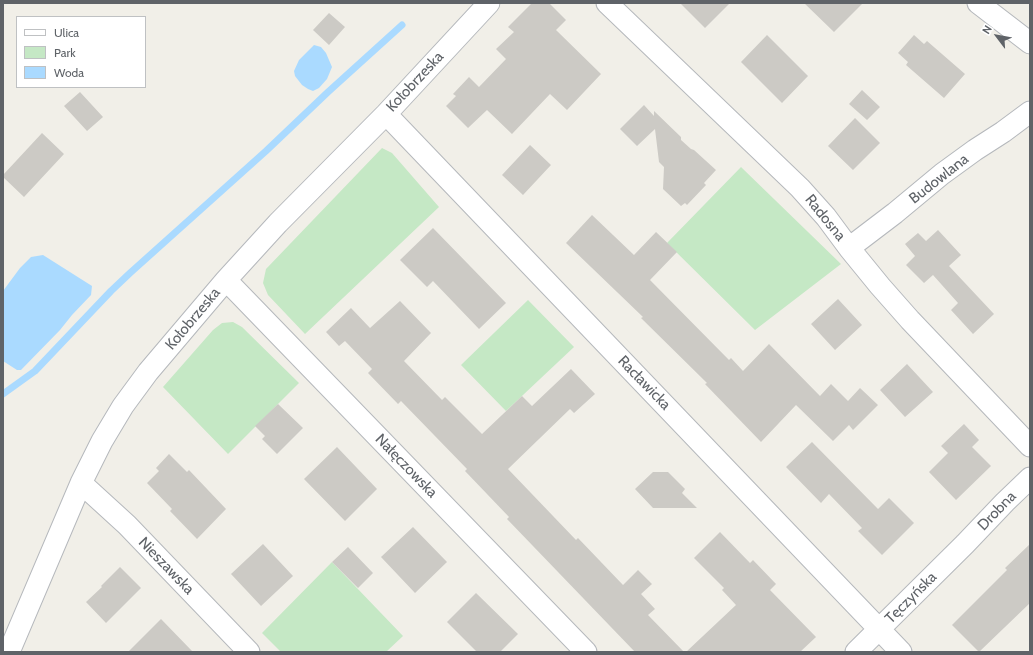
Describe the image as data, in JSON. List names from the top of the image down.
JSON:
{
  "streets": {
    "street": [
      "Kołobrzeska",
      "Budowlana",
      "Radosna",
      "Racławicka",
      "Nałęczowska",
      "Drobna",
      "Nieszawska",
      "Tęczyńska"
    ]
  },
  "crossings": [
    ["Kołobrzeska", "Racławicka"],
    ["Kołobrzeska", "Nałęczowska"],
    ["Kołobrzeska", "Nieszawska"],
    ["Budowlana", "Radosna"],
    ["Racławicka", "Tęczyńska"],
    ["Drobna", "Tęczyńska"]
  ],
  "legend": ["Ulica", "Park", "Woda"],
  "north": "top left"
}
